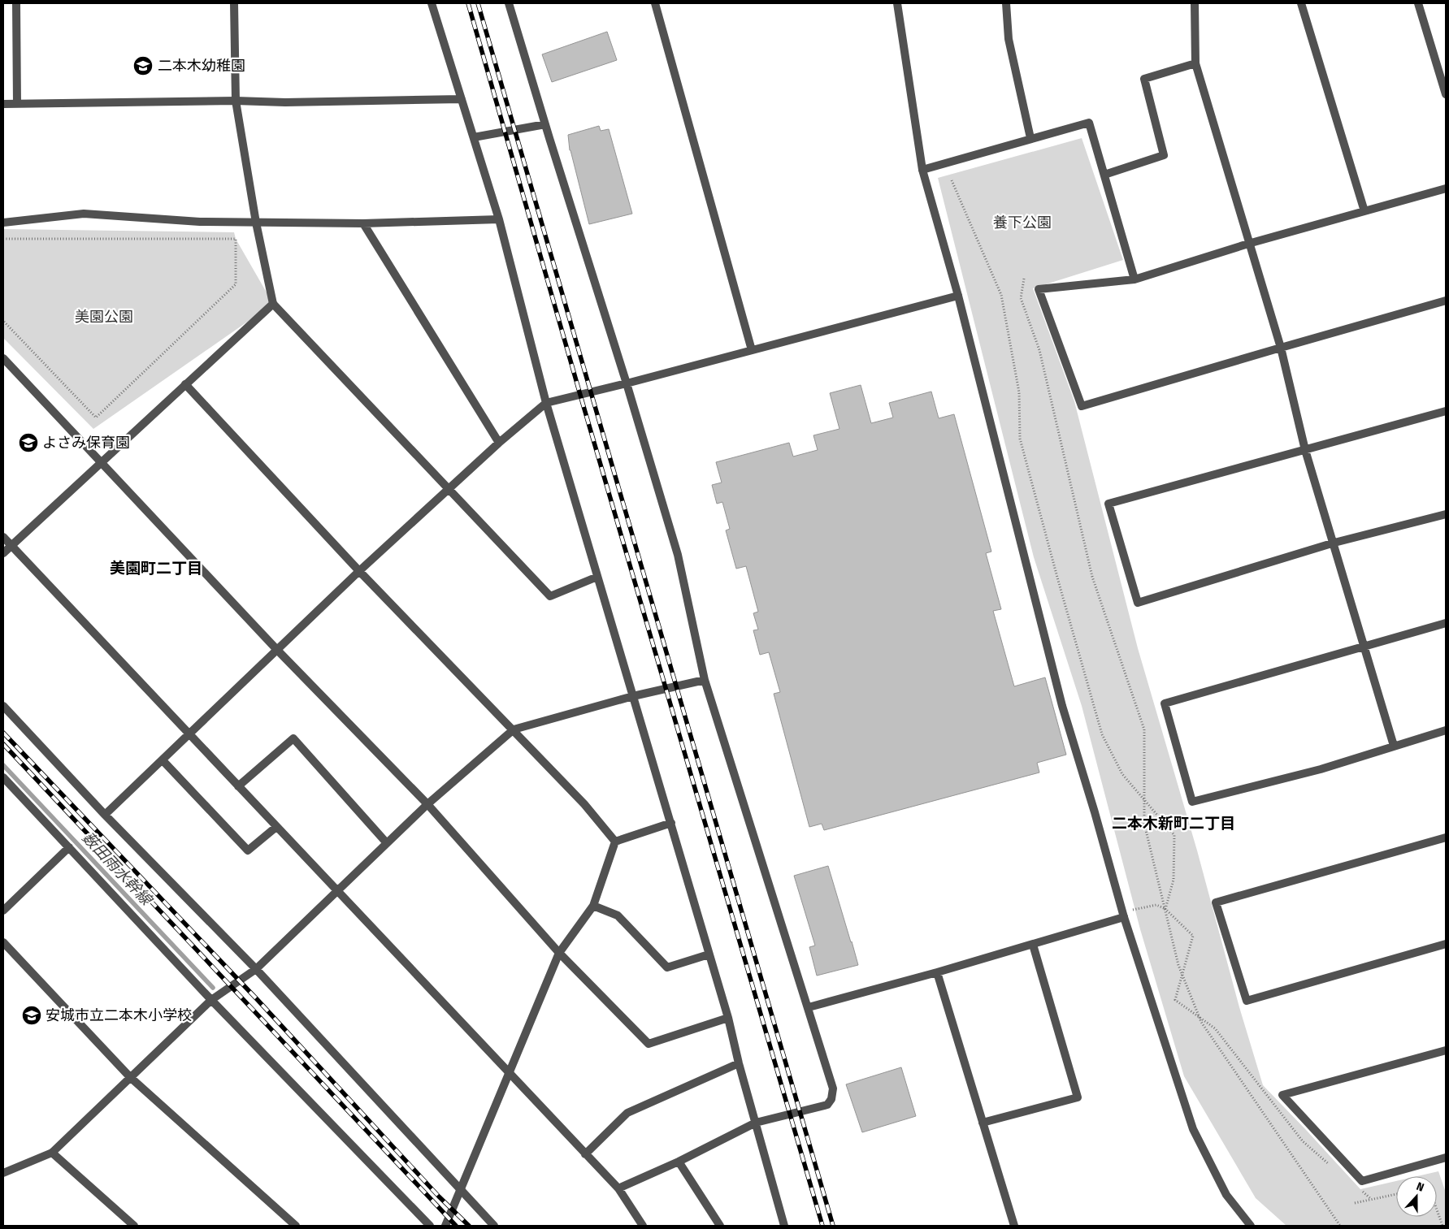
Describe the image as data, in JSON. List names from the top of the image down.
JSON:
{
  "districts": ["美園町二丁目", "二本木新町二丁目"],
  "water": ["薮田雨水幹線"],
  "parks": ["養下公園", "美園公園"],
  "places": {
    "school or university": ["二本木幼稚園", "よさみ保育園", "安城市立二本木小学校"]
  },
  "north": "top"
}
